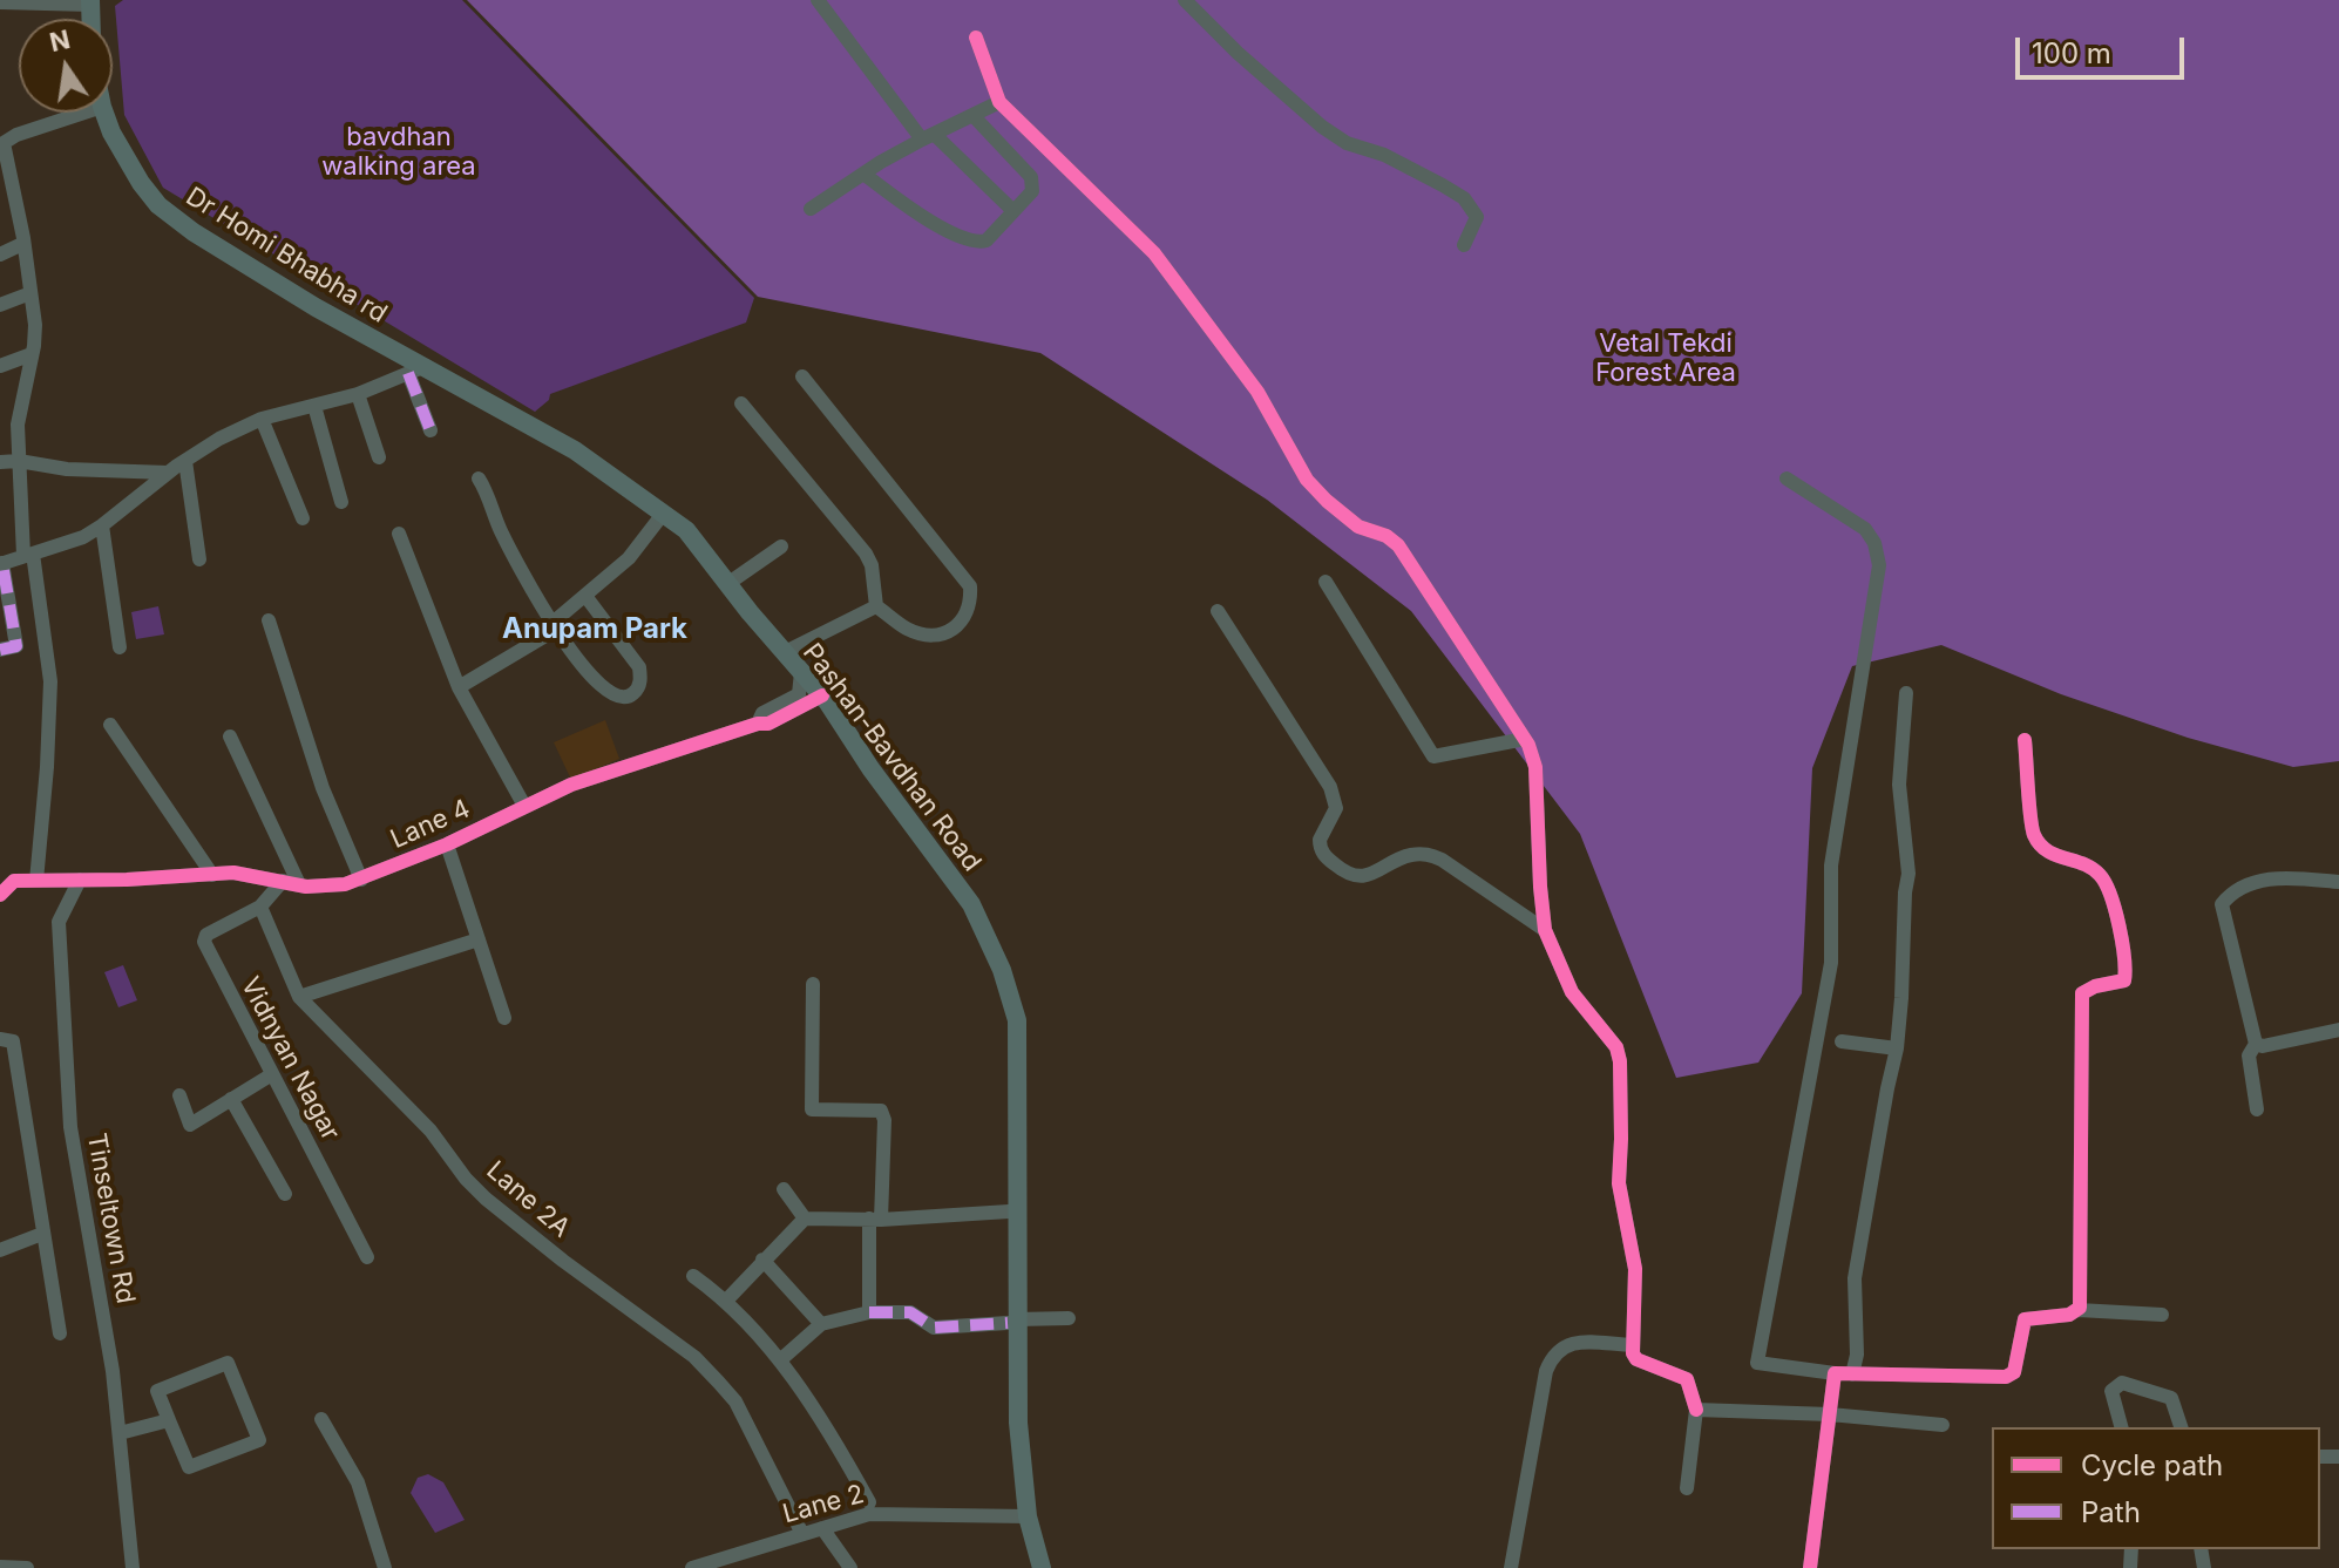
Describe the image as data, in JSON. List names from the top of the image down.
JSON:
{
  "streets": {
    "main road": ["Dr Homi Bhabha rd", "Pashan-Bavdhan Road"],
    "street": [
      "Lane 4",
      "Vidnyan Nagar",
      "Lane 2A",
      "Tinseltown Rd",
      "Lane 2"
    ]
  },
  "crossings": [
    ["Dr Homi Bhabha rd", "Pashan-Bavdhan Road"],
    ["Pashan-Bavdhan Road", "Lane 4"],
    ["Pashan-Bavdhan Road", "Lane 2"],
    ["Lane 4", "Tinseltown Rd"],
    ["Vidnyan Nagar", "Lane 2A"],
    ["Lane 2A", "Lane 2"]
  ],
  "districts": ["Anupam Park"],
  "parks": ["bavdhan walking area", "Vetal Tekdi Forest Area"],
  "legend": ["Cycle path", "Path"],
  "scale_bar": "100 m",
  "north": "top"
}
